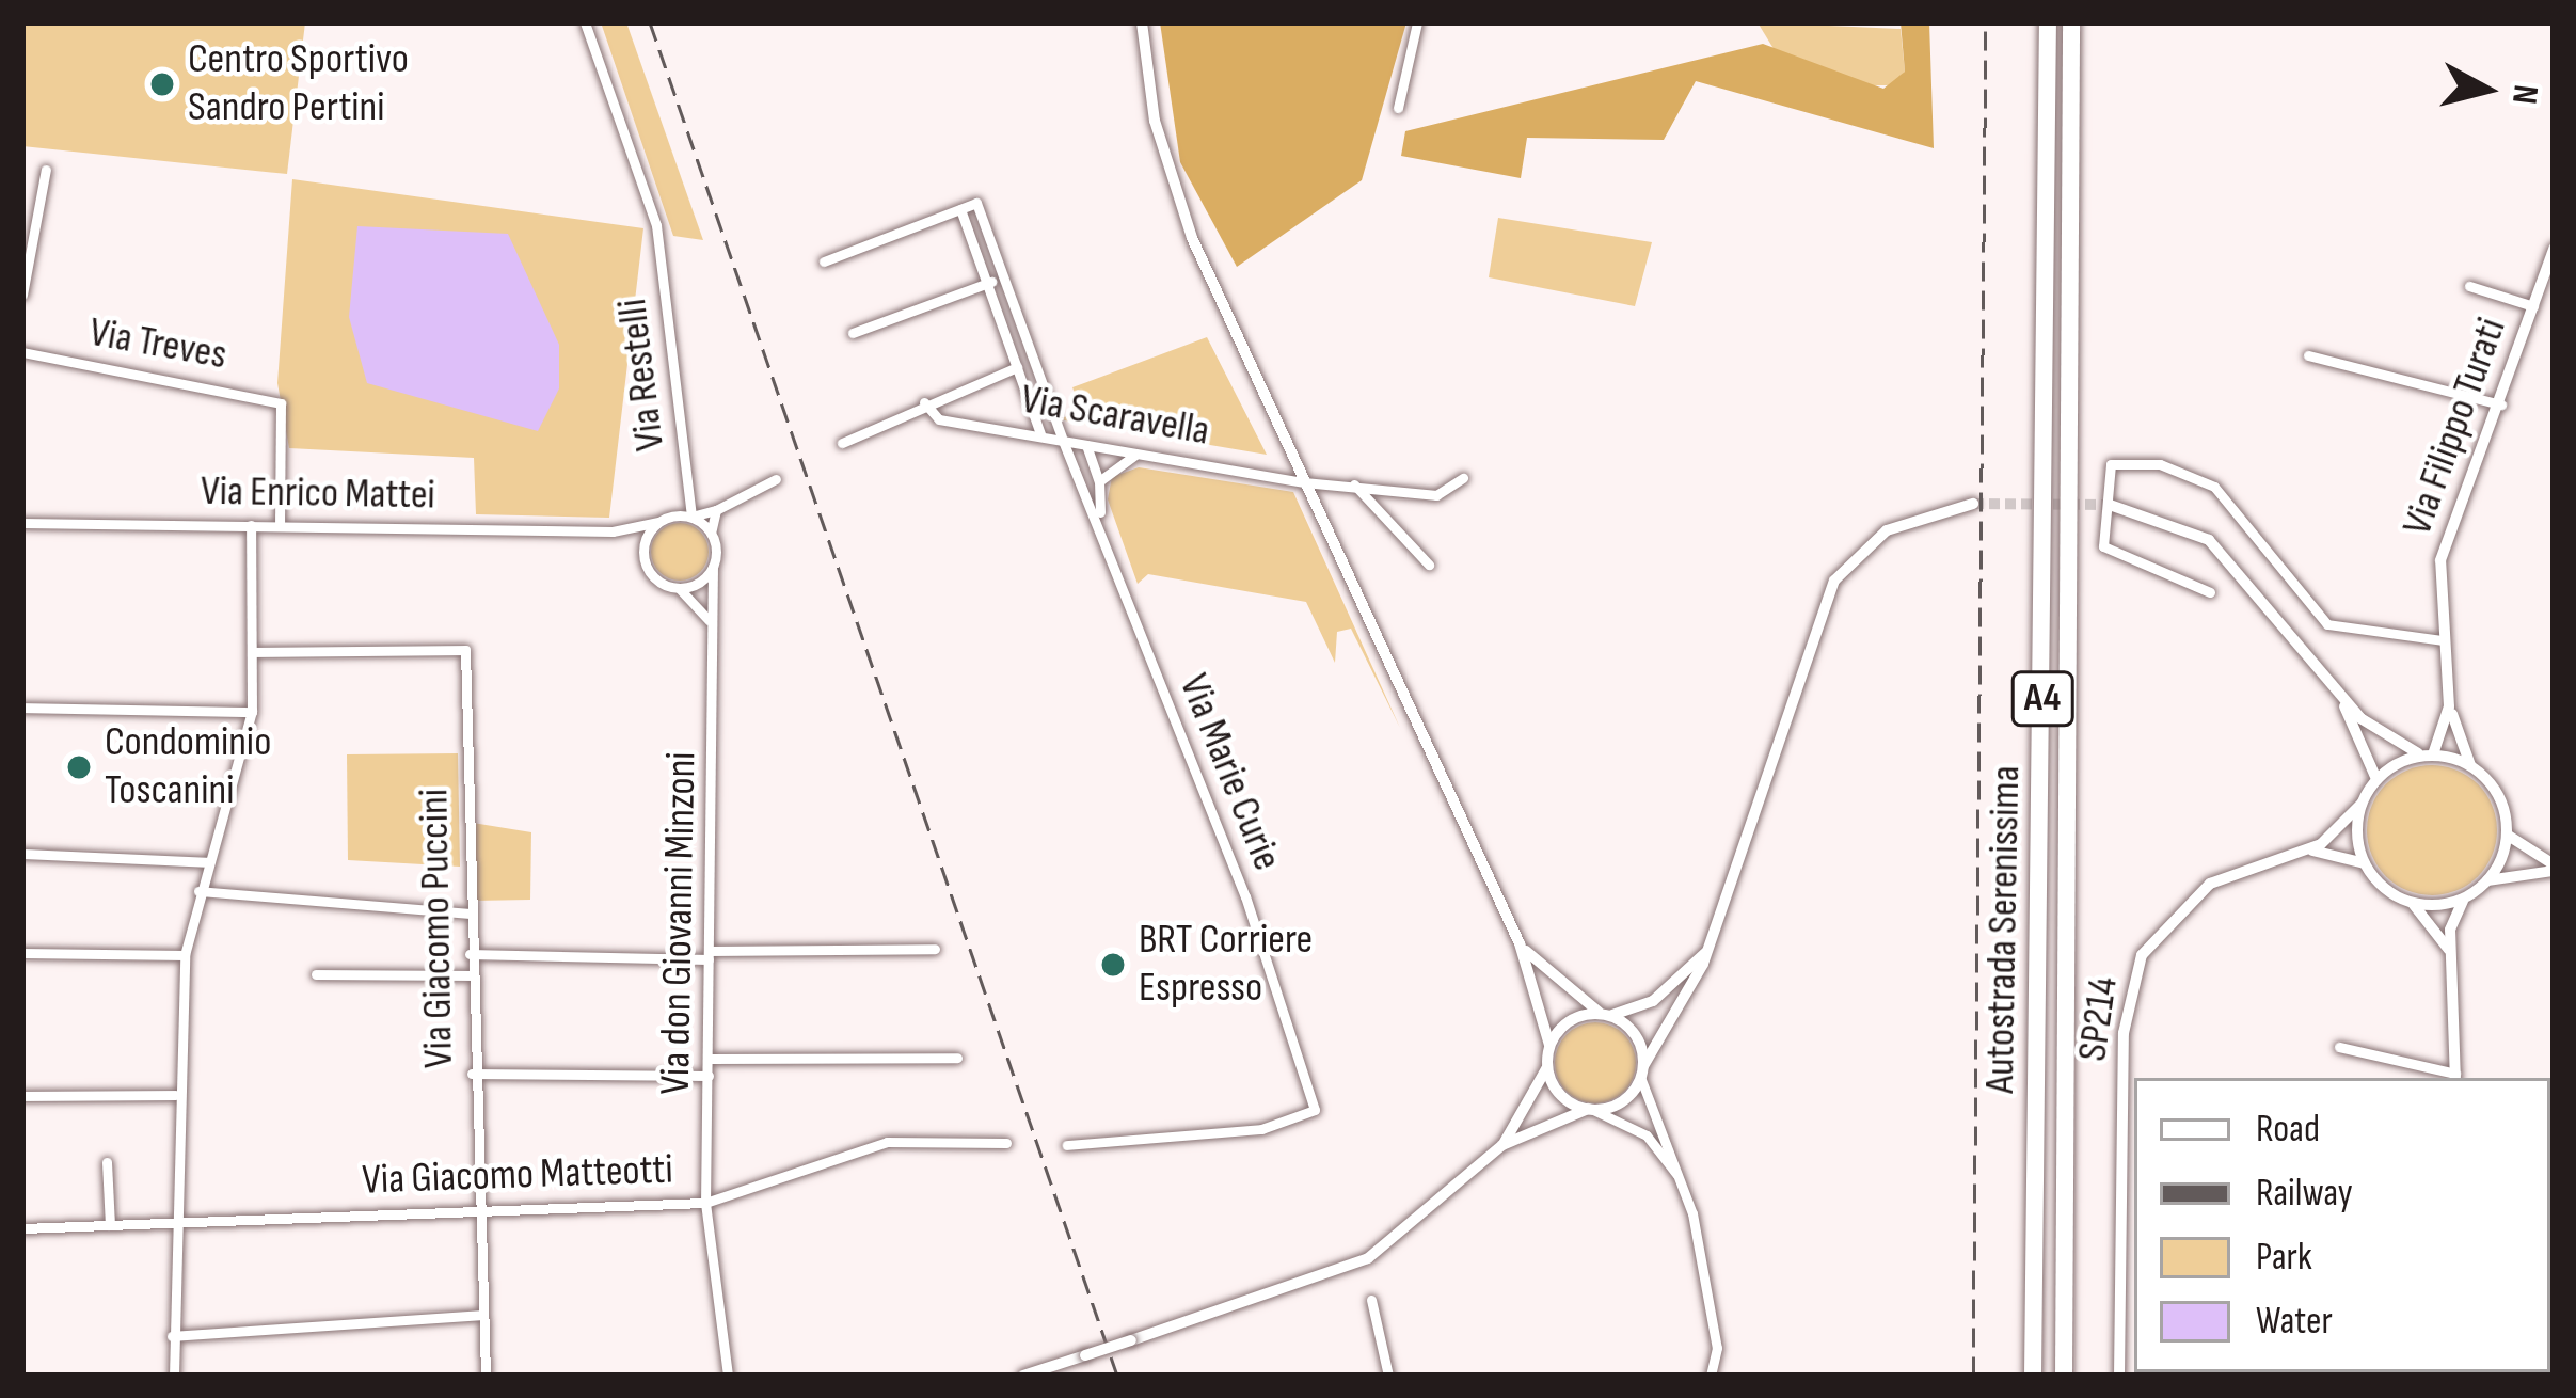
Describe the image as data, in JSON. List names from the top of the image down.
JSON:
{
  "streets": {
    "highway": ["A4", "Autostrada Serenissima"],
    "street": [
      "Via Treves",
      "Via Restelli",
      "Via Scaravella",
      "Via Filippo Turati",
      "Via Enrico Mattei",
      "Via Marie Curie",
      "Via don Giovanni Minzoni",
      "Via Giacomo Puccini",
      "SP214",
      "Via Giacomo Matteotti"
    ]
  },
  "crossings": [
    ["Via Treves", "Via Enrico Mattei"],
    ["Via Restelli", "Via Enrico Mattei"],
    ["Via Restelli", "Via don Giovanni Minzoni"],
    ["Via Scaravella", "Via Marie Curie"],
    ["Via Filippo Turati", "SP214"],
    ["Via Enrico Mattei", "Via don Giovanni Minzoni"],
    ["Via don Giovanni Minzoni", "Via Giacomo Matteotti"],
    ["Via Giacomo Puccini", "Via Giacomo Matteotti"]
  ],
  "places": ["Centro Sportivo Sandro Pertini", "Condominio Toscanini", "BRT Corriere Espresso"],
  "legend": [
    "Road",
    "Railway",
    "Park",
    "Water"
  ],
  "north": "right"
}
